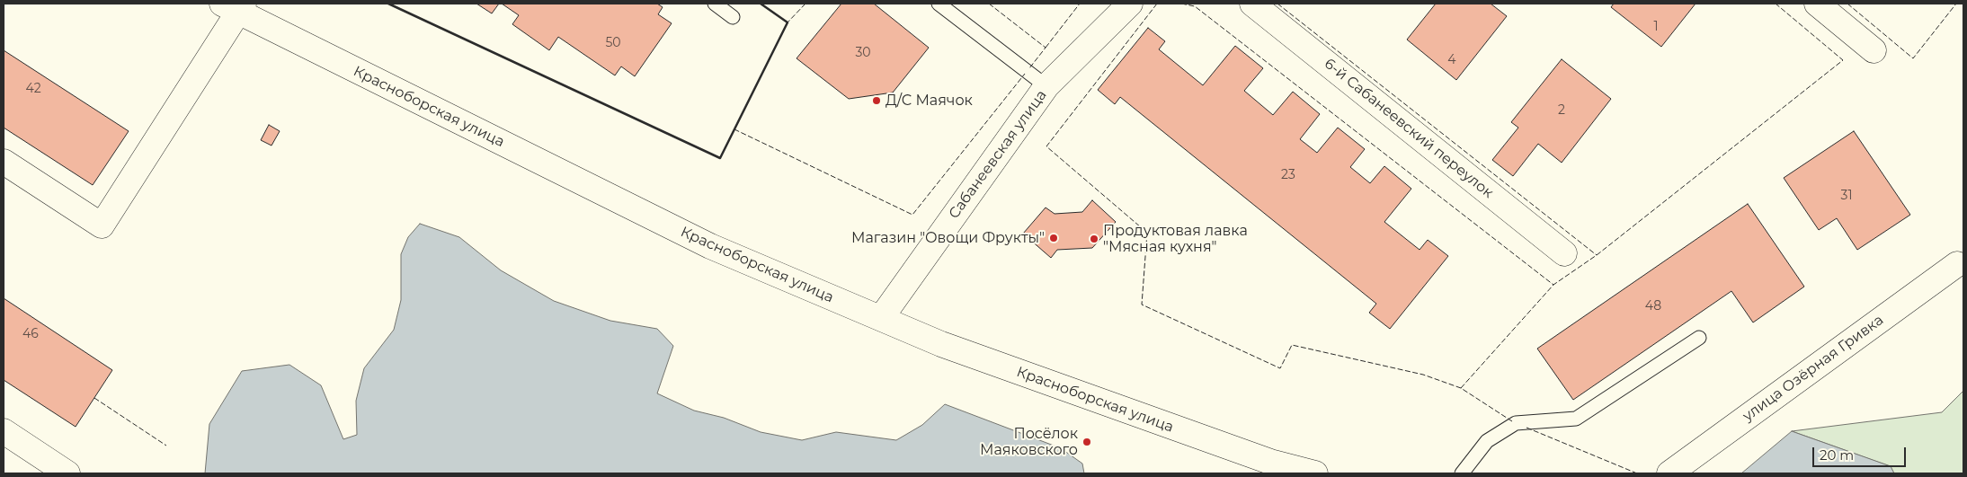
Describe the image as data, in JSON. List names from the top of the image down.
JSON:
{
  "streets": {
    "street": [
      "Красноборская улица",
      "6-й Сабанеевский переулок",
      "Сабанеевская улица",
      "улица Озёрная Гривка"
    ]
  },
  "crossings": [
    ["Красноборская улица", "Сабанеевская улица"]
  ],
  "places": [
    "Д/С Маячок",
    "Магазин \"Овощи Фрукты\"",
    "Продуктовая лавка \"Мясная кухня\"",
    "Посёлок Маяковского"
  ],
  "house_numbers": [
    "1",
    "50",
    "30",
    "4",
    "42",
    "2",
    "23",
    "31",
    "48",
    "46"
  ],
  "scale_bar": "20 m"
}
